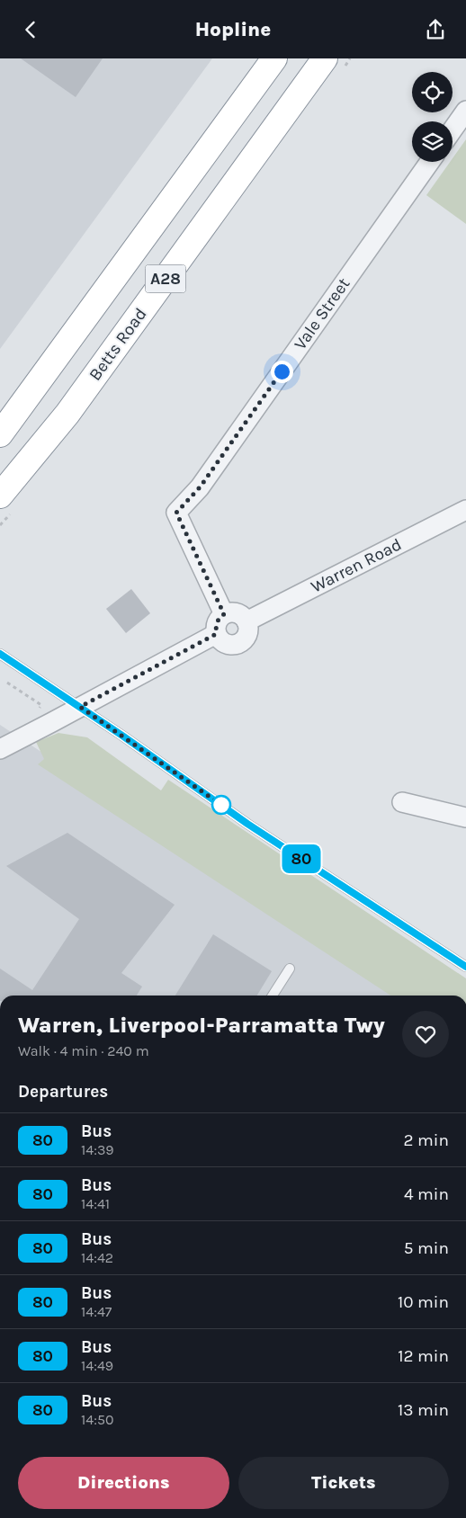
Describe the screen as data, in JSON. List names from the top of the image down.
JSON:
{
  "streets": {
    "highway": ["A28", "Betts Road"],
    "street": ["Vale Street", "Warren Road"]
  },
  "crossings": [
    ["Vale Street", "Warren Road"]
  ],
  "lines": ["bus line 80"],
  "page": {
    "header": "Hopline",
    "on_map": "80",
    "heading": [
      ["Warren, Liverpool-Parramatta Twy", "Walk · 4 min · 240 m"],
      "Departures"
    ],
    "list": [
      {
        "mark": "80",
        "name": "Bus",
        "note": "14:39",
        "value": "2 min"
      },
      {
        "mark": "80",
        "name": "Bus",
        "note": "14:41",
        "value": "4 min"
      },
      {
        "mark": "80",
        "name": "Bus",
        "note": "14:42",
        "value": "5 min"
      },
      {
        "mark": "80",
        "name": "Bus",
        "note": "14:47",
        "value": "10 min"
      },
      {
        "mark": "80",
        "name": "Bus",
        "note": "14:49",
        "value": "12 min"
      },
      {
        "mark": "80",
        "name": "Bus",
        "note": "14:50",
        "value": "13 min"
      }
    ],
    "buttons": ["Directions", "Tickets"]
  }
}
